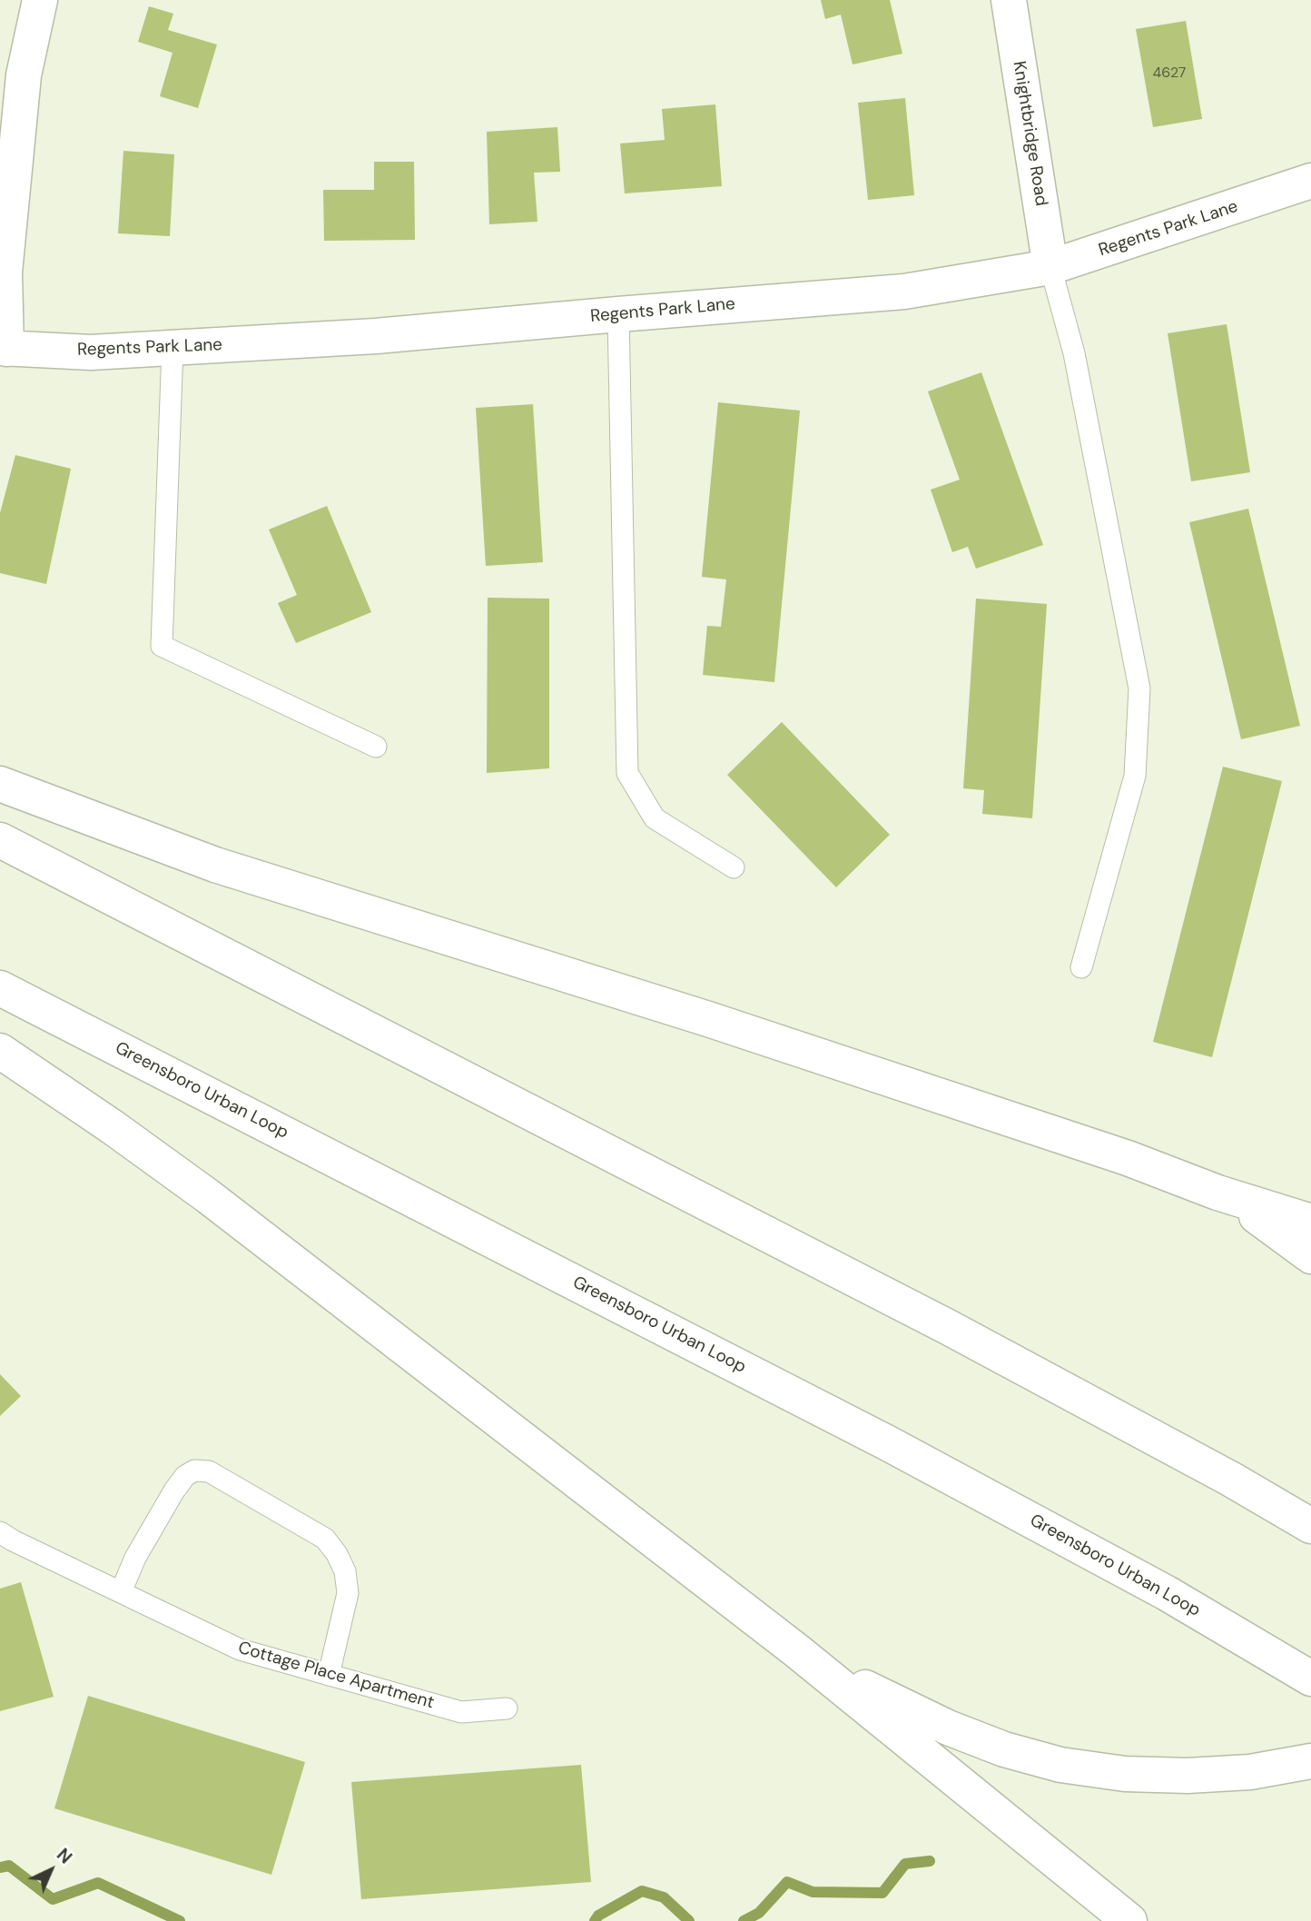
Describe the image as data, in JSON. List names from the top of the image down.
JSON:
{
  "streets": {
    "main road": ["Knightbridge Road", "Regents Park Lane", "Greensboro Urban Loop"],
    "lane": ["Cottage Place Apartment"]
  },
  "crossings": [
    ["Knightbridge Road", "Regents Park Lane"]
  ],
  "house_numbers": ["4627"],
  "north": "top right"
}
